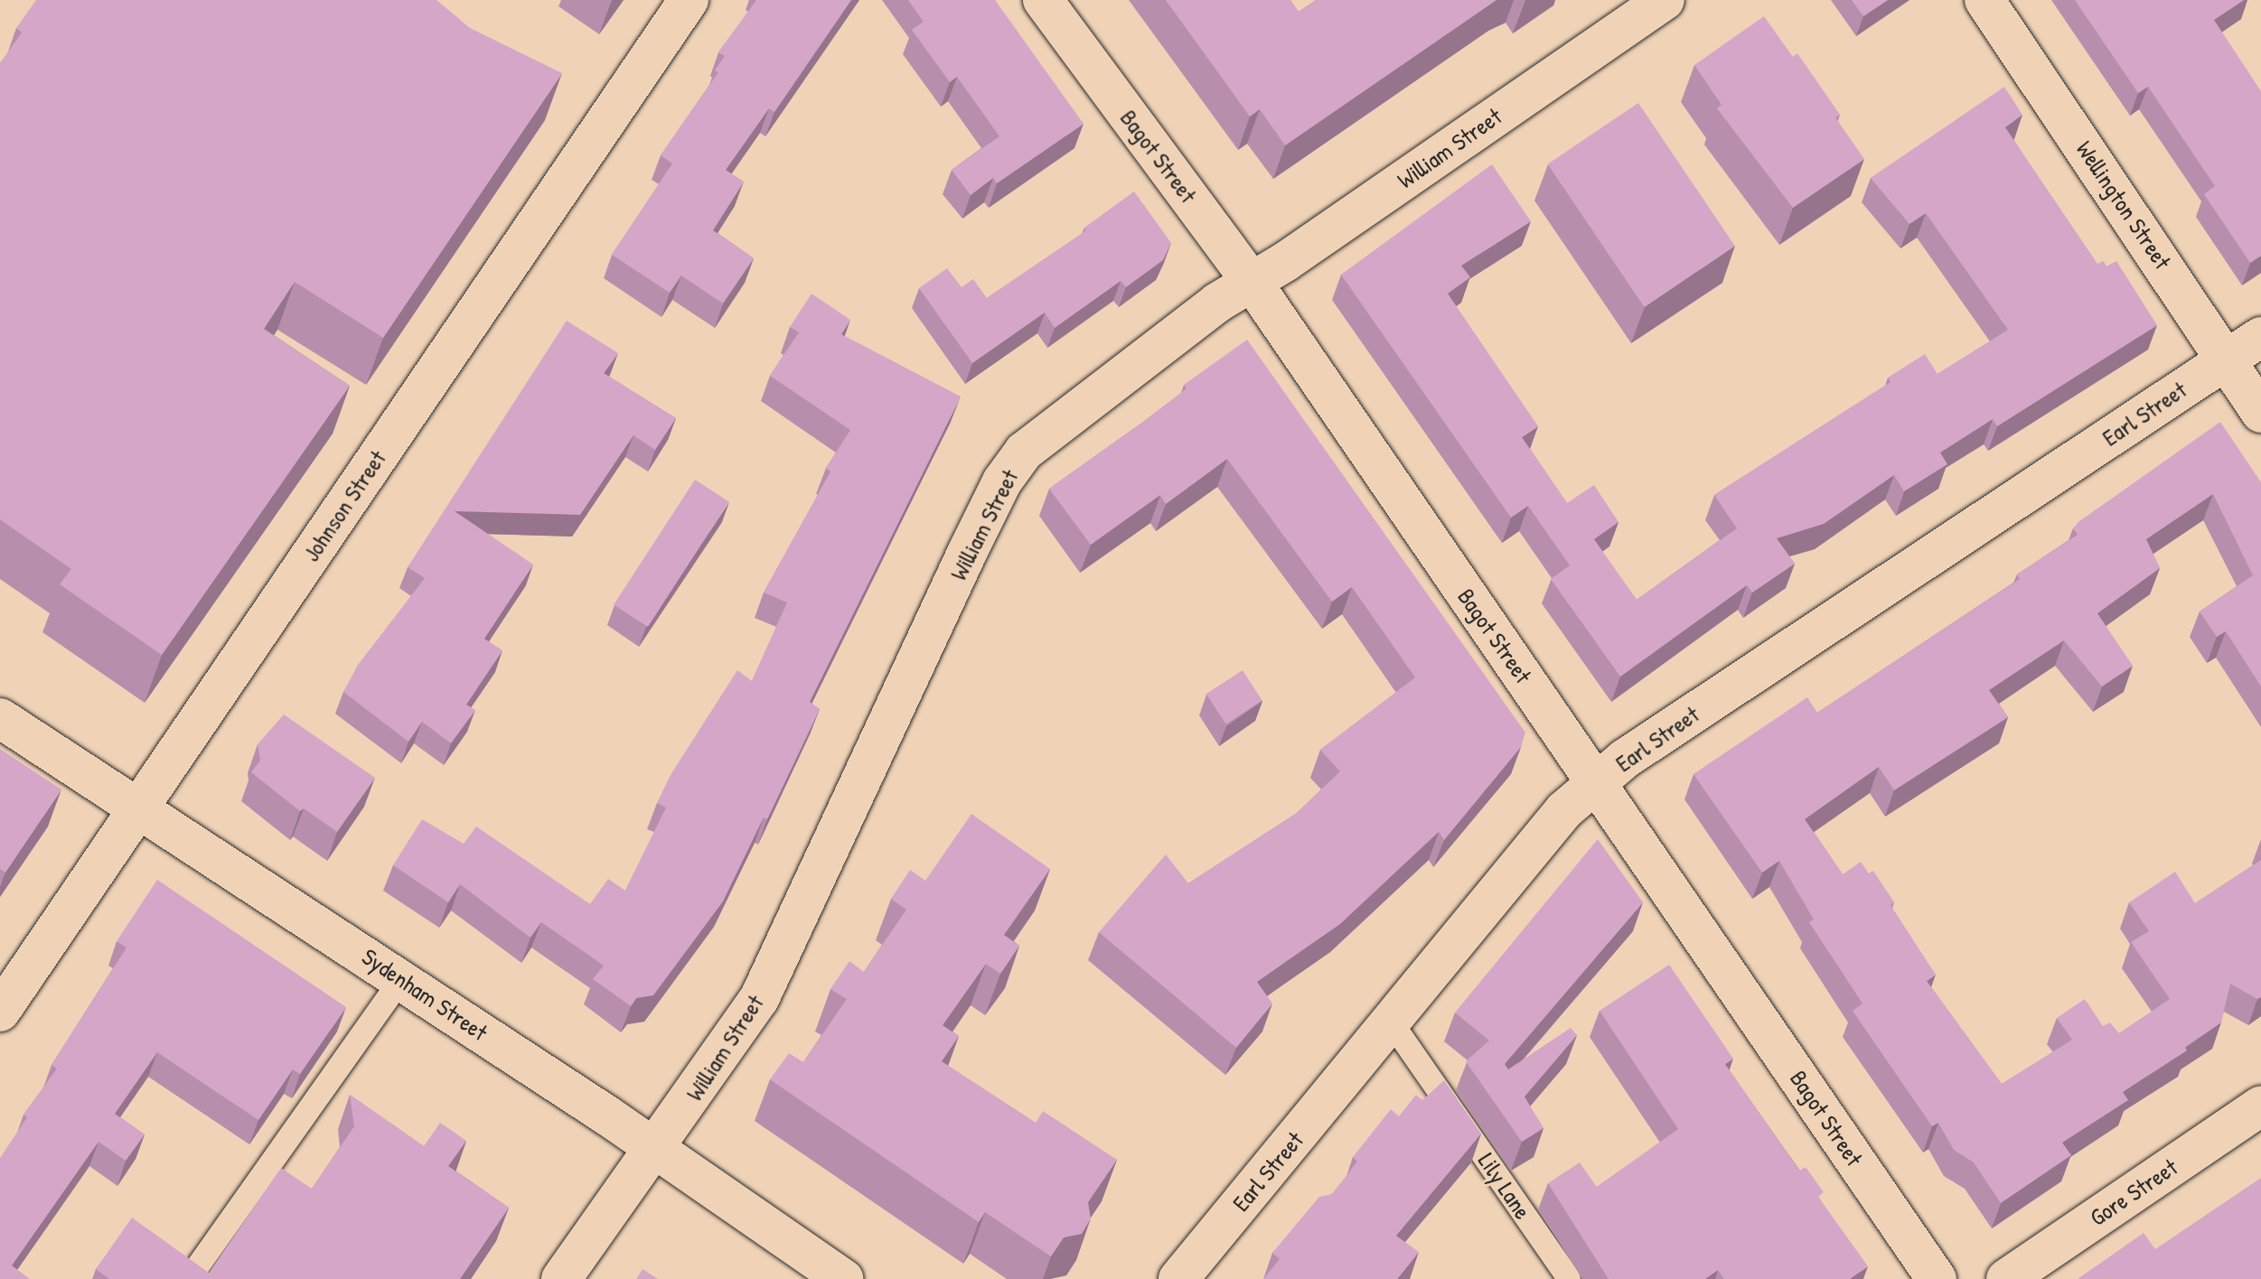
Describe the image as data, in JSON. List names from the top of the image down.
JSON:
{
  "streets": {
    "street": [
      "William Street",
      "Bagot Street",
      "Wellington Street",
      "Earl Street",
      "Johnson Street",
      "Sydenham Street",
      "Gore Street"
    ],
    "lane": ["Lily Lane"]
  },
  "crossings": [
    ["William Street", "Bagot Street"],
    ["William Street", "Sydenham Street"],
    ["Bagot Street", "Earl Street"],
    ["Wellington Street", "Earl Street"],
    ["Earl Street", "Lily Lane"],
    ["Johnson Street", "Sydenham Street"]
  ]
}
